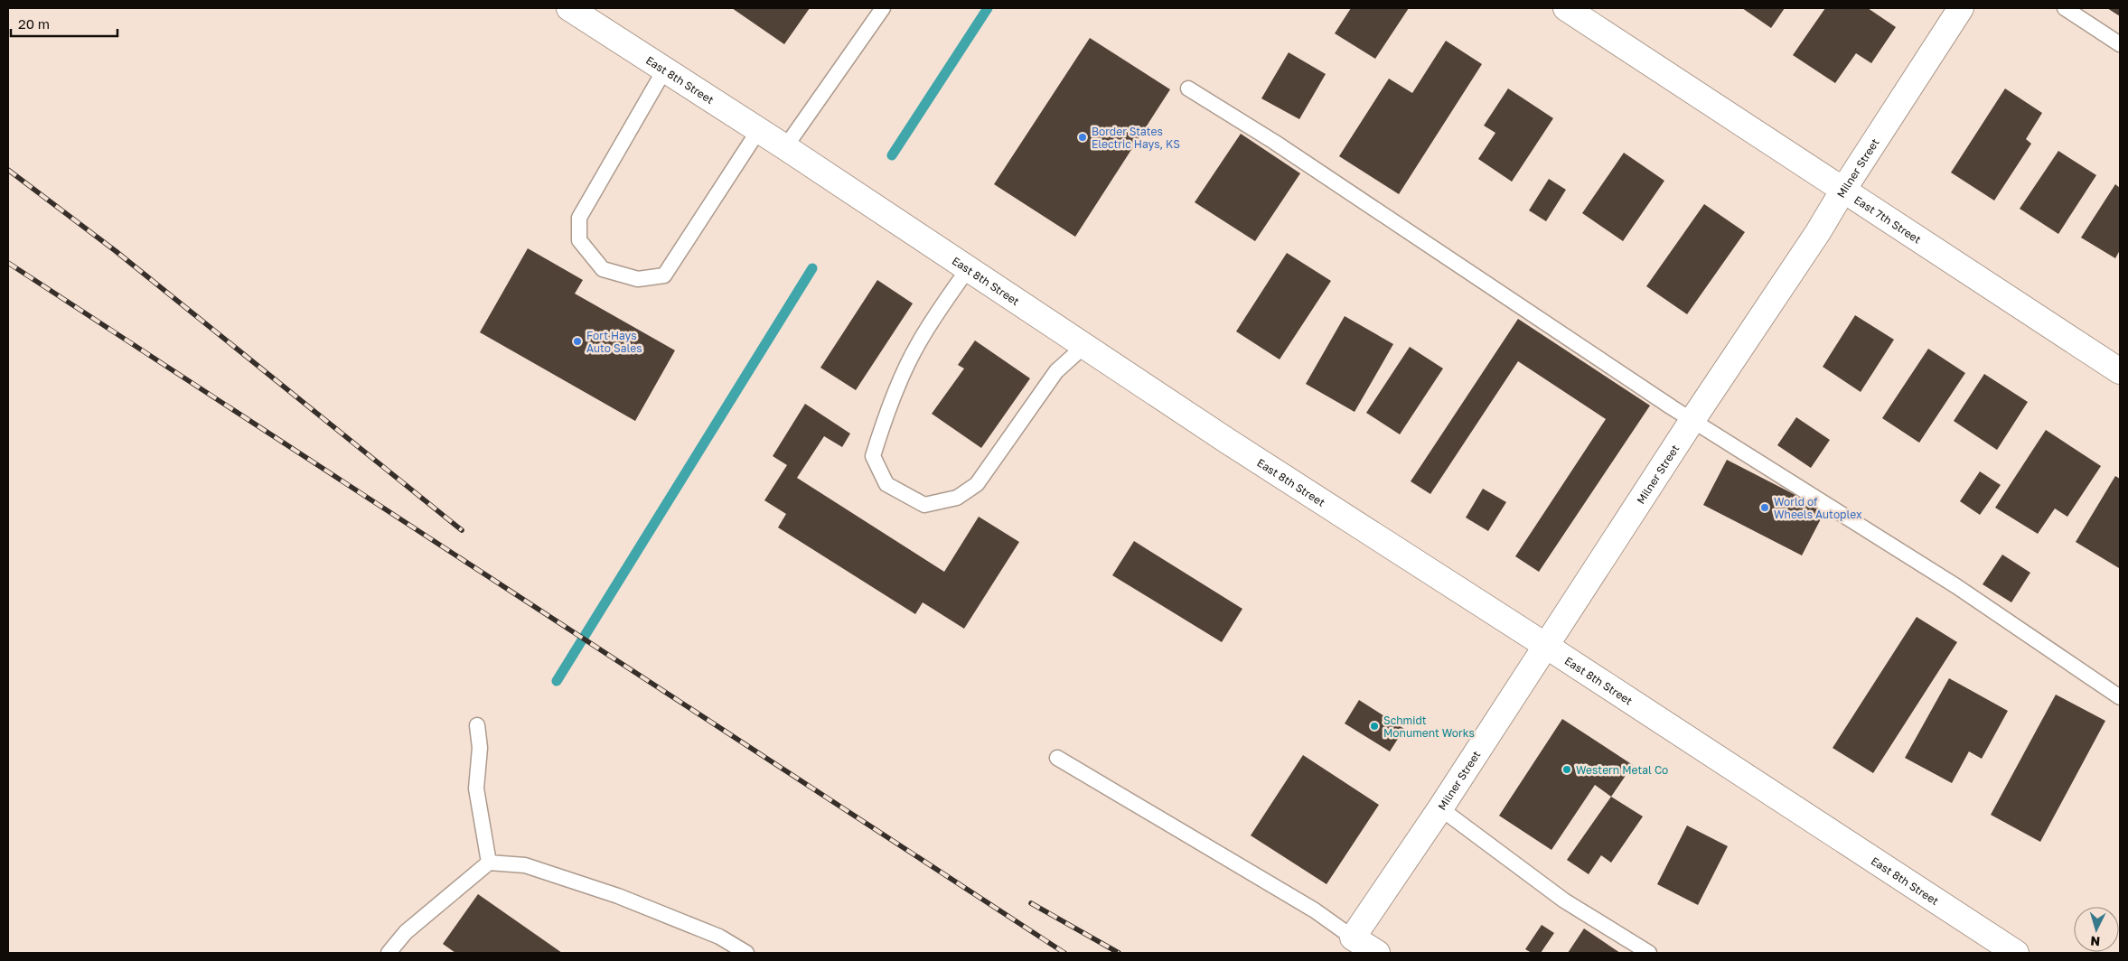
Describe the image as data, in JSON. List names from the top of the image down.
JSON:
{
  "streets": {
    "street": ["East 8th Street", "Milner Street", "East 7th Street"]
  },
  "crossings": [
    ["East 8th Street", "Milner Street"],
    ["Milner Street", "East 7th Street"]
  ],
  "places": [
    "Border States Electric Hays, KS",
    "Fort Hays Auto Sales",
    "World of Wheels Autoplex",
    "Schmidt Monument Works",
    "Western Metal Co"
  ],
  "scale_bar": "20 m",
  "north": "bottom"
}
